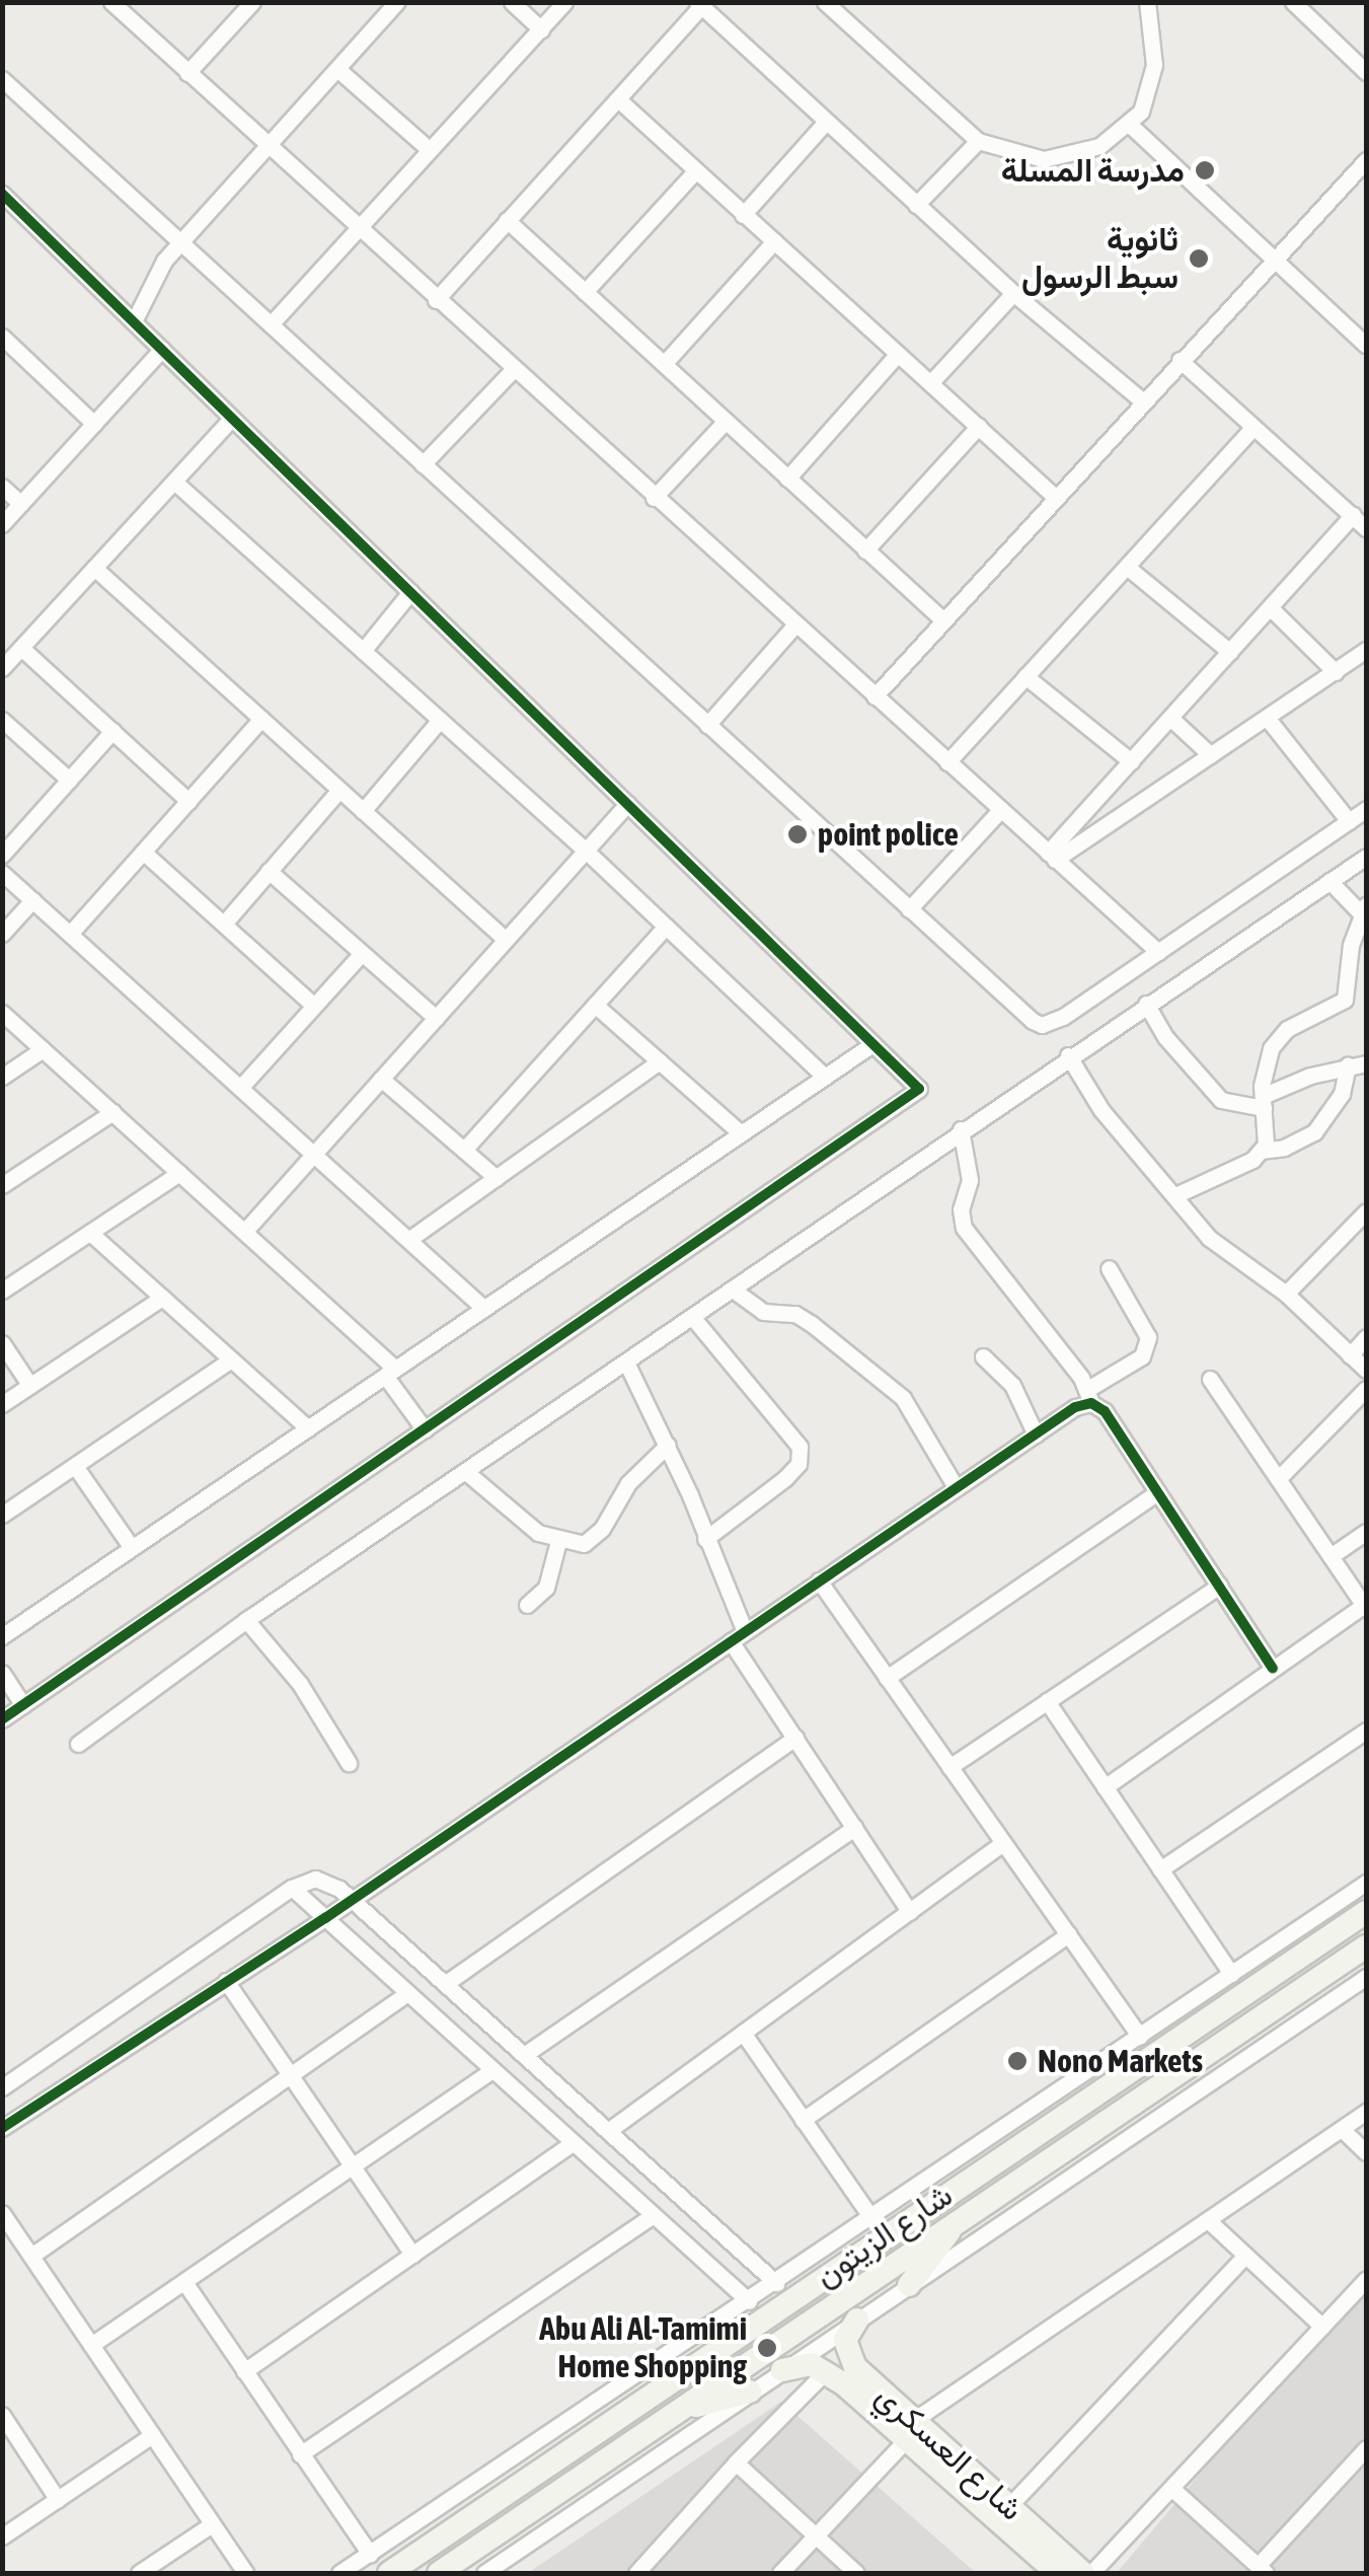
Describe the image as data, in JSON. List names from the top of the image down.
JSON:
{
  "streets": {
    "main road": ["شارع الزيتون", "شارع العسكري"]
  },
  "places": [
    "مدرسة المسلة",
    "ثانوية سبط الرسول",
    "point police",
    "Nono Markets",
    "Abu Ali Al-Tamimi Home Shopping"
  ]
}
